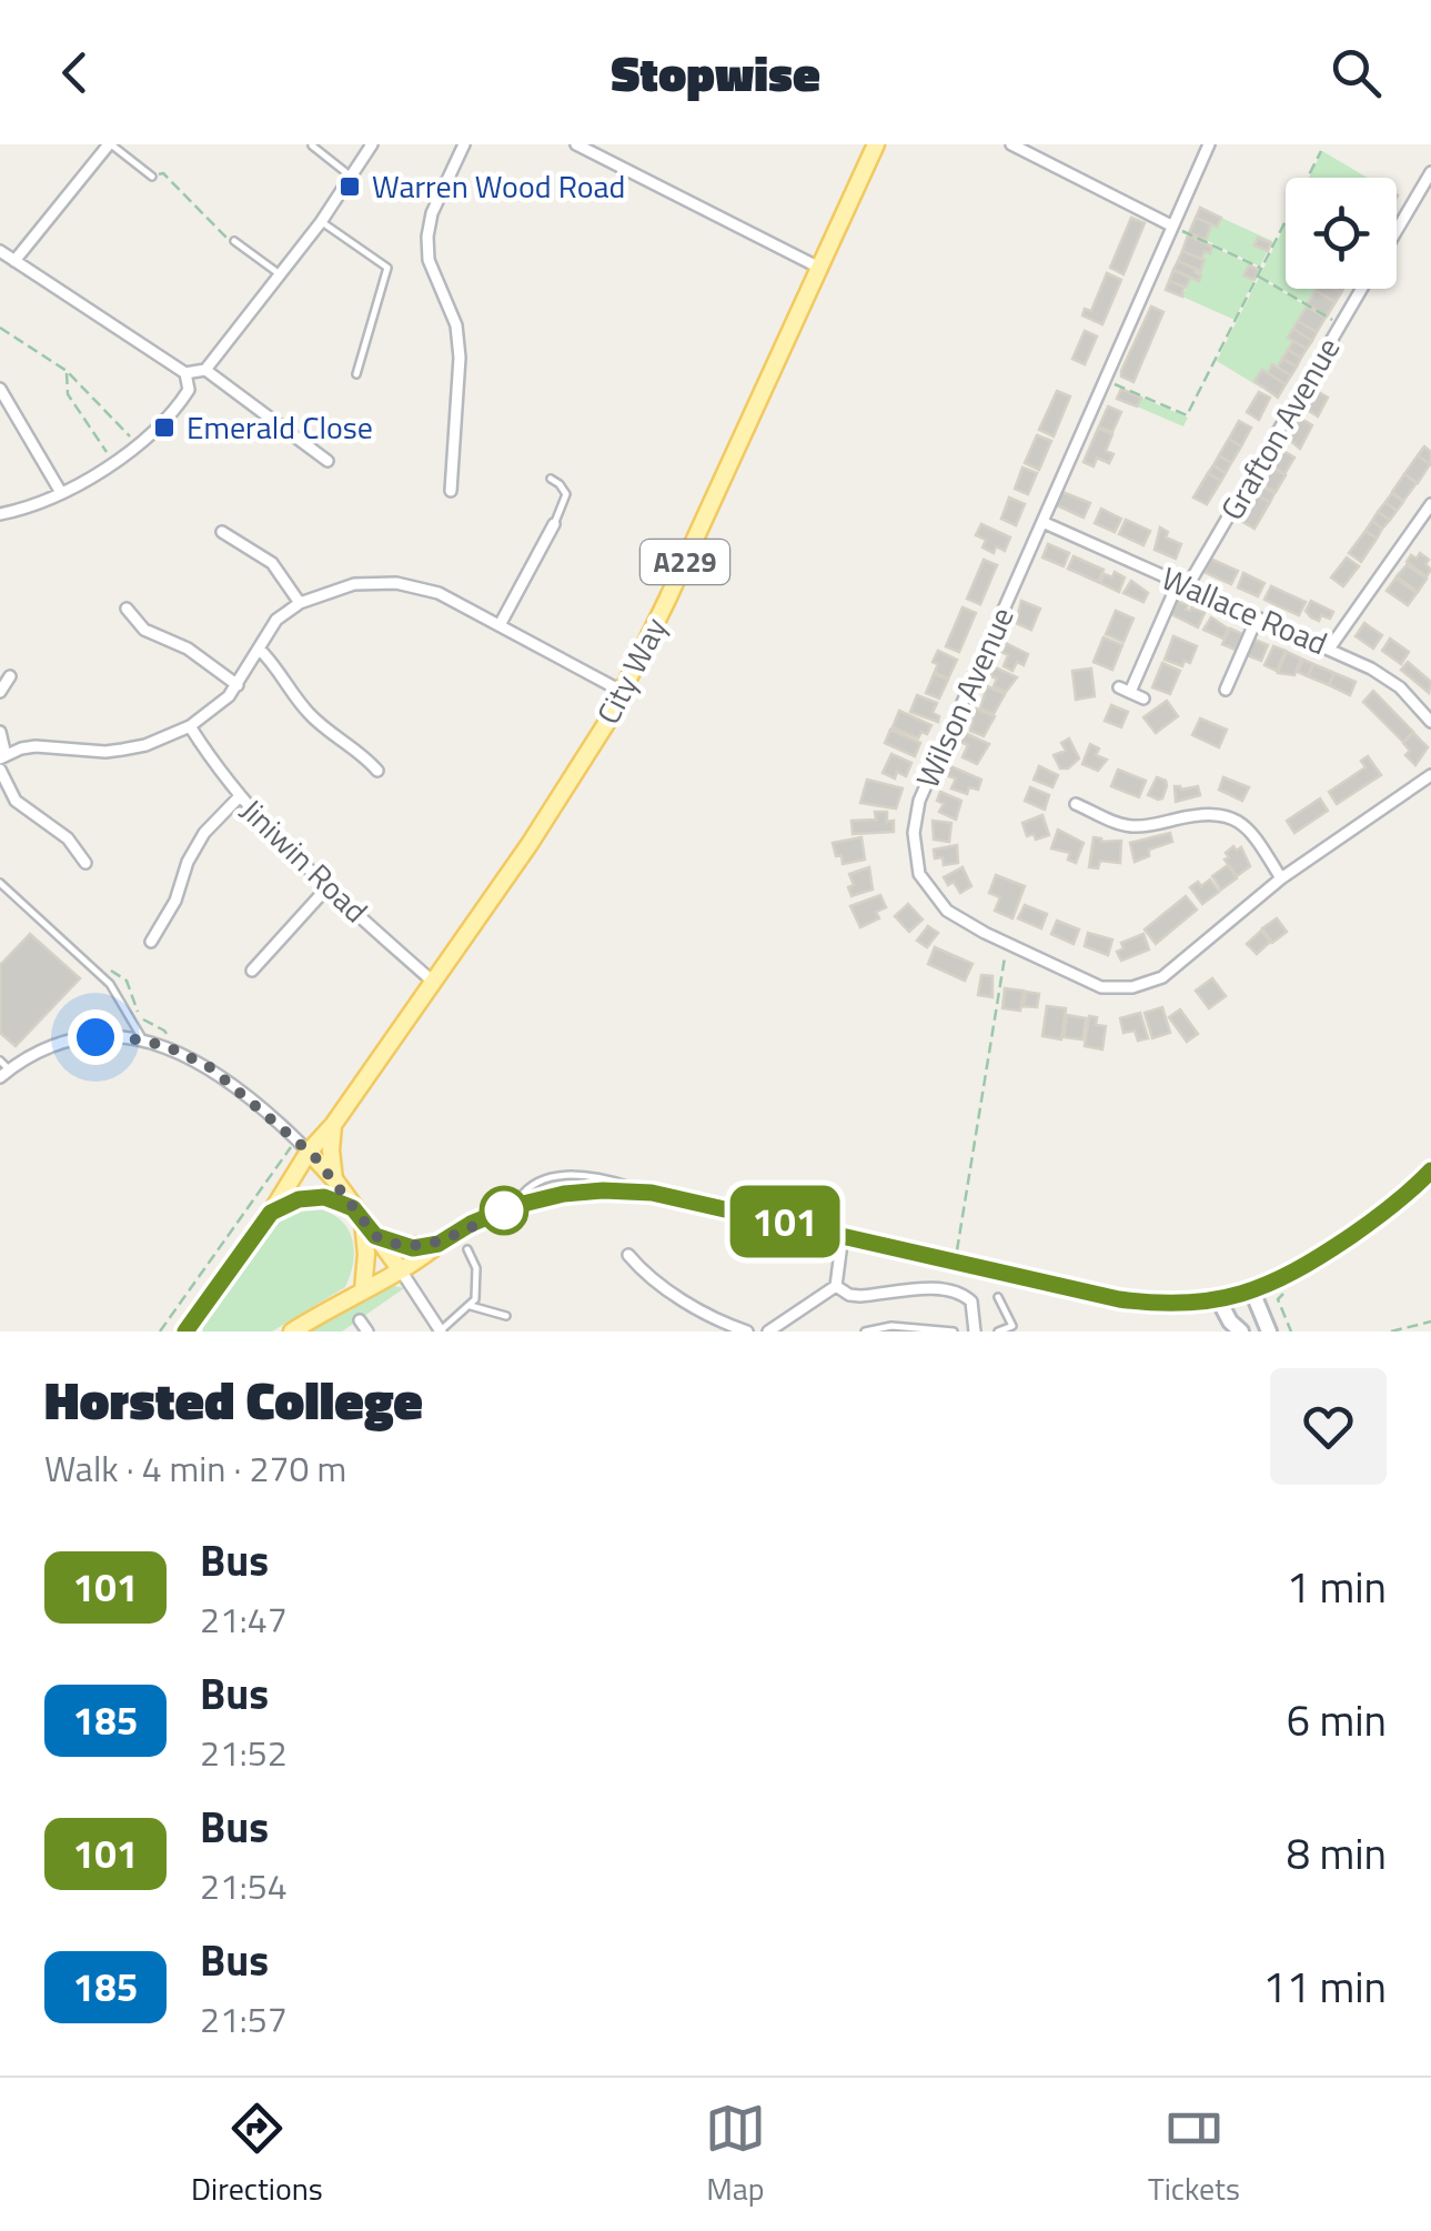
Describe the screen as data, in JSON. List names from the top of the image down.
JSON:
{
  "streets": {
    "main road": ["A229", "City Way"],
    "street": [
      "Grafton Avenue",
      "Wallace Road",
      "Wilson Avenue",
      "Jiniwin Road"
    ]
  },
  "crossings": [
    ["Grafton Avenue", "Wallace Road"],
    ["A229", "City Way"],
    ["Wallace Road", "Wilson Avenue"],
    ["City Way", "Jiniwin Road"]
  ],
  "places": {
    "transit": ["Warren Wood Road", "Emerald Close"]
  },
  "lines": ["bus line 101"],
  "page": {
    "header": "Stopwise",
    "on_map": "101",
    "heading": ["Horsted College", "Walk · 4 min · 270 m"],
    "list": [
      {
        "mark": "101",
        "name": "Bus",
        "note": "21:47",
        "value": "1 min"
      },
      {
        "mark": "185",
        "name": "Bus",
        "note": "21:52",
        "value": "6 min"
      },
      {
        "mark": "101",
        "name": "Bus",
        "note": "21:54",
        "value": "8 min"
      },
      {
        "mark": "185",
        "name": "Bus",
        "note": "21:57",
        "value": "11 min"
      }
    ],
    "tabs": ["Directions", "Map", "Tickets"]
  }
}
